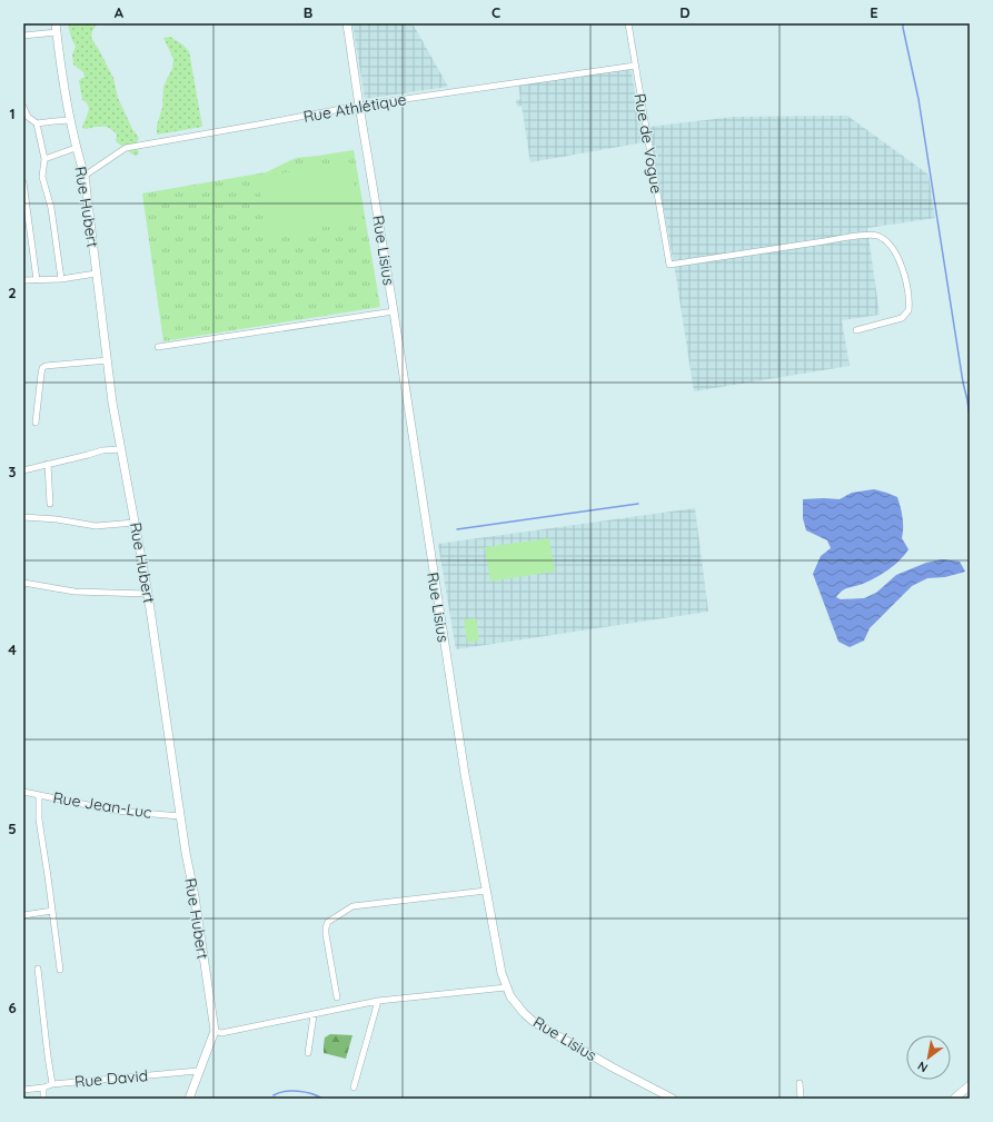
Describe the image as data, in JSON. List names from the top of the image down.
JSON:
{
  "streets": {
    "street": [
      "Rue Athlétique",
      "Rue de Vogue",
      "Rue Hubert",
      "Rue Lisius",
      "Rue Jean-Luc",
      "Rue David"
    ]
  },
  "crossings": [
    ["Rue Athlétique", "Rue de Vogue"],
    ["Rue Athlétique", "Rue Hubert"],
    ["Rue Athlétique", "Rue Lisius"],
    ["Rue Hubert", "Rue Jean-Luc"]
  ],
  "north": "bottom left",
  "grid": {
    "columns": [
      "A",
      "B",
      "C",
      "D",
      "E"
    ],
    "rows": [
      "1",
      "2",
      "3",
      "4",
      "5",
      "6"
    ]
  }
}
